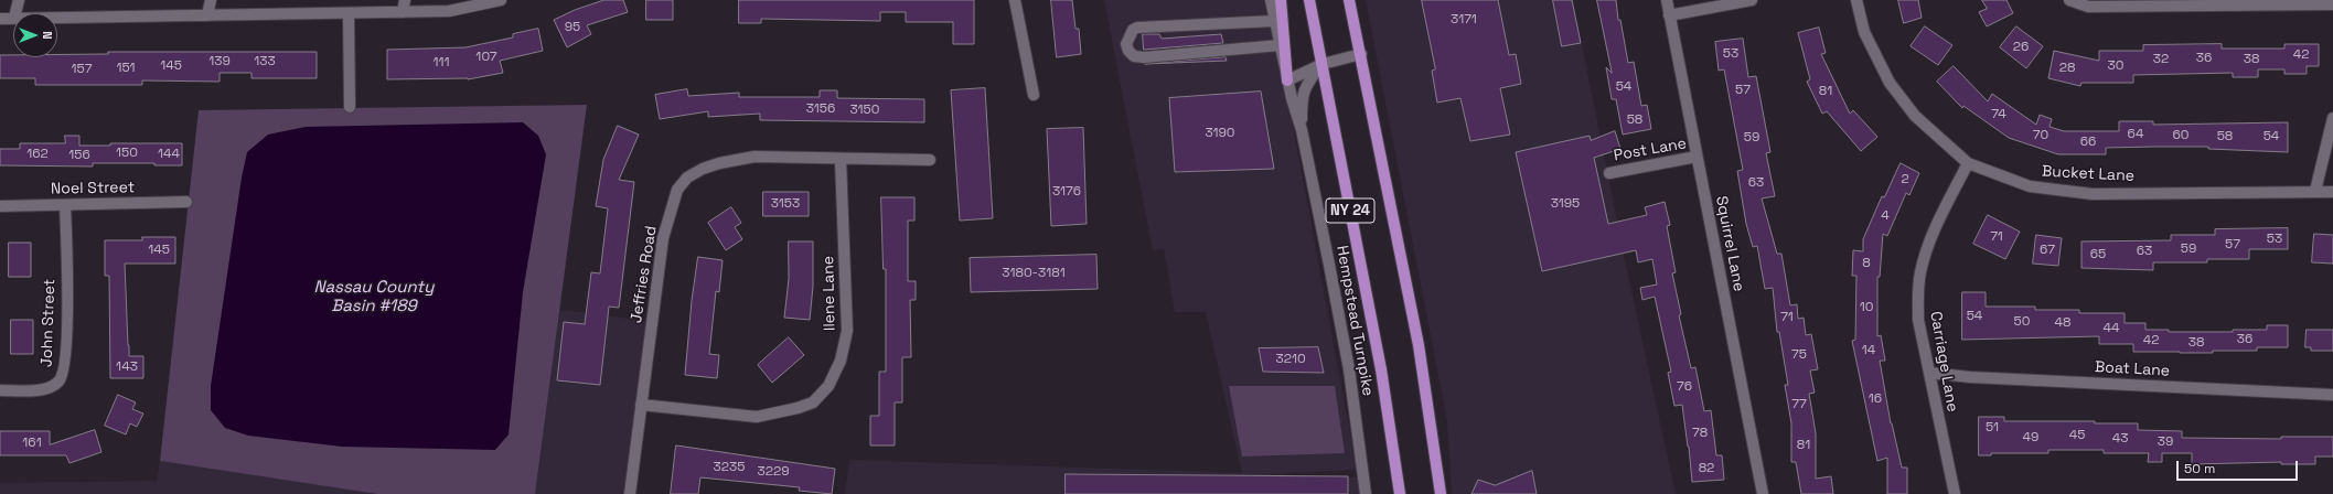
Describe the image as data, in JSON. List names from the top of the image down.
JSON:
{
  "streets": {
    "main road": ["NY 24", "Hempstead Turnpike"],
    "street": [
      "Post Lane",
      "Bucket Lane",
      "Noel Street",
      "Squirrel Lane",
      "Jeffries Road",
      "Ilene Lane",
      "John Street",
      "Carriage Lane",
      "Boat Lane"
    ]
  },
  "crossings": [
    ["Post Lane", "Squirrel Lane"],
    ["Bucket Lane", "Carriage Lane"],
    ["Noel Street", "John Street"],
    ["Jeffries Road", "Ilene Lane"],
    ["Carriage Lane", "Boat Lane"]
  ],
  "water": ["Nassau County Basin #189"],
  "house_numbers": [
    "3171",
    "95",
    "26",
    "53",
    "42",
    "107",
    "36",
    "32",
    "38",
    "139",
    "133",
    "111",
    "145",
    "30",
    "151",
    "28",
    "157",
    "54",
    "57",
    "81",
    "3156",
    "3150",
    "74",
    "58",
    "3190",
    "64",
    "70",
    "60",
    "58",
    "54",
    "59",
    "66",
    "150",
    "162",
    "144",
    "156",
    "2",
    "63",
    "3176",
    "3153",
    "3195",
    "4",
    "71",
    "53",
    "57",
    "59",
    "145",
    "67",
    "63",
    "65",
    "8",
    "3180-3181",
    "10",
    "54",
    "71",
    "50",
    "48",
    "44",
    "36",
    "42",
    "38",
    "14",
    "75",
    "3210",
    "143",
    "76",
    "16",
    "77",
    "51",
    "78",
    "45",
    "49",
    "43",
    "39",
    "161",
    "81",
    "3235",
    "82",
    "3229"
  ],
  "scale_bar": "50 m",
  "north": "right"
}
